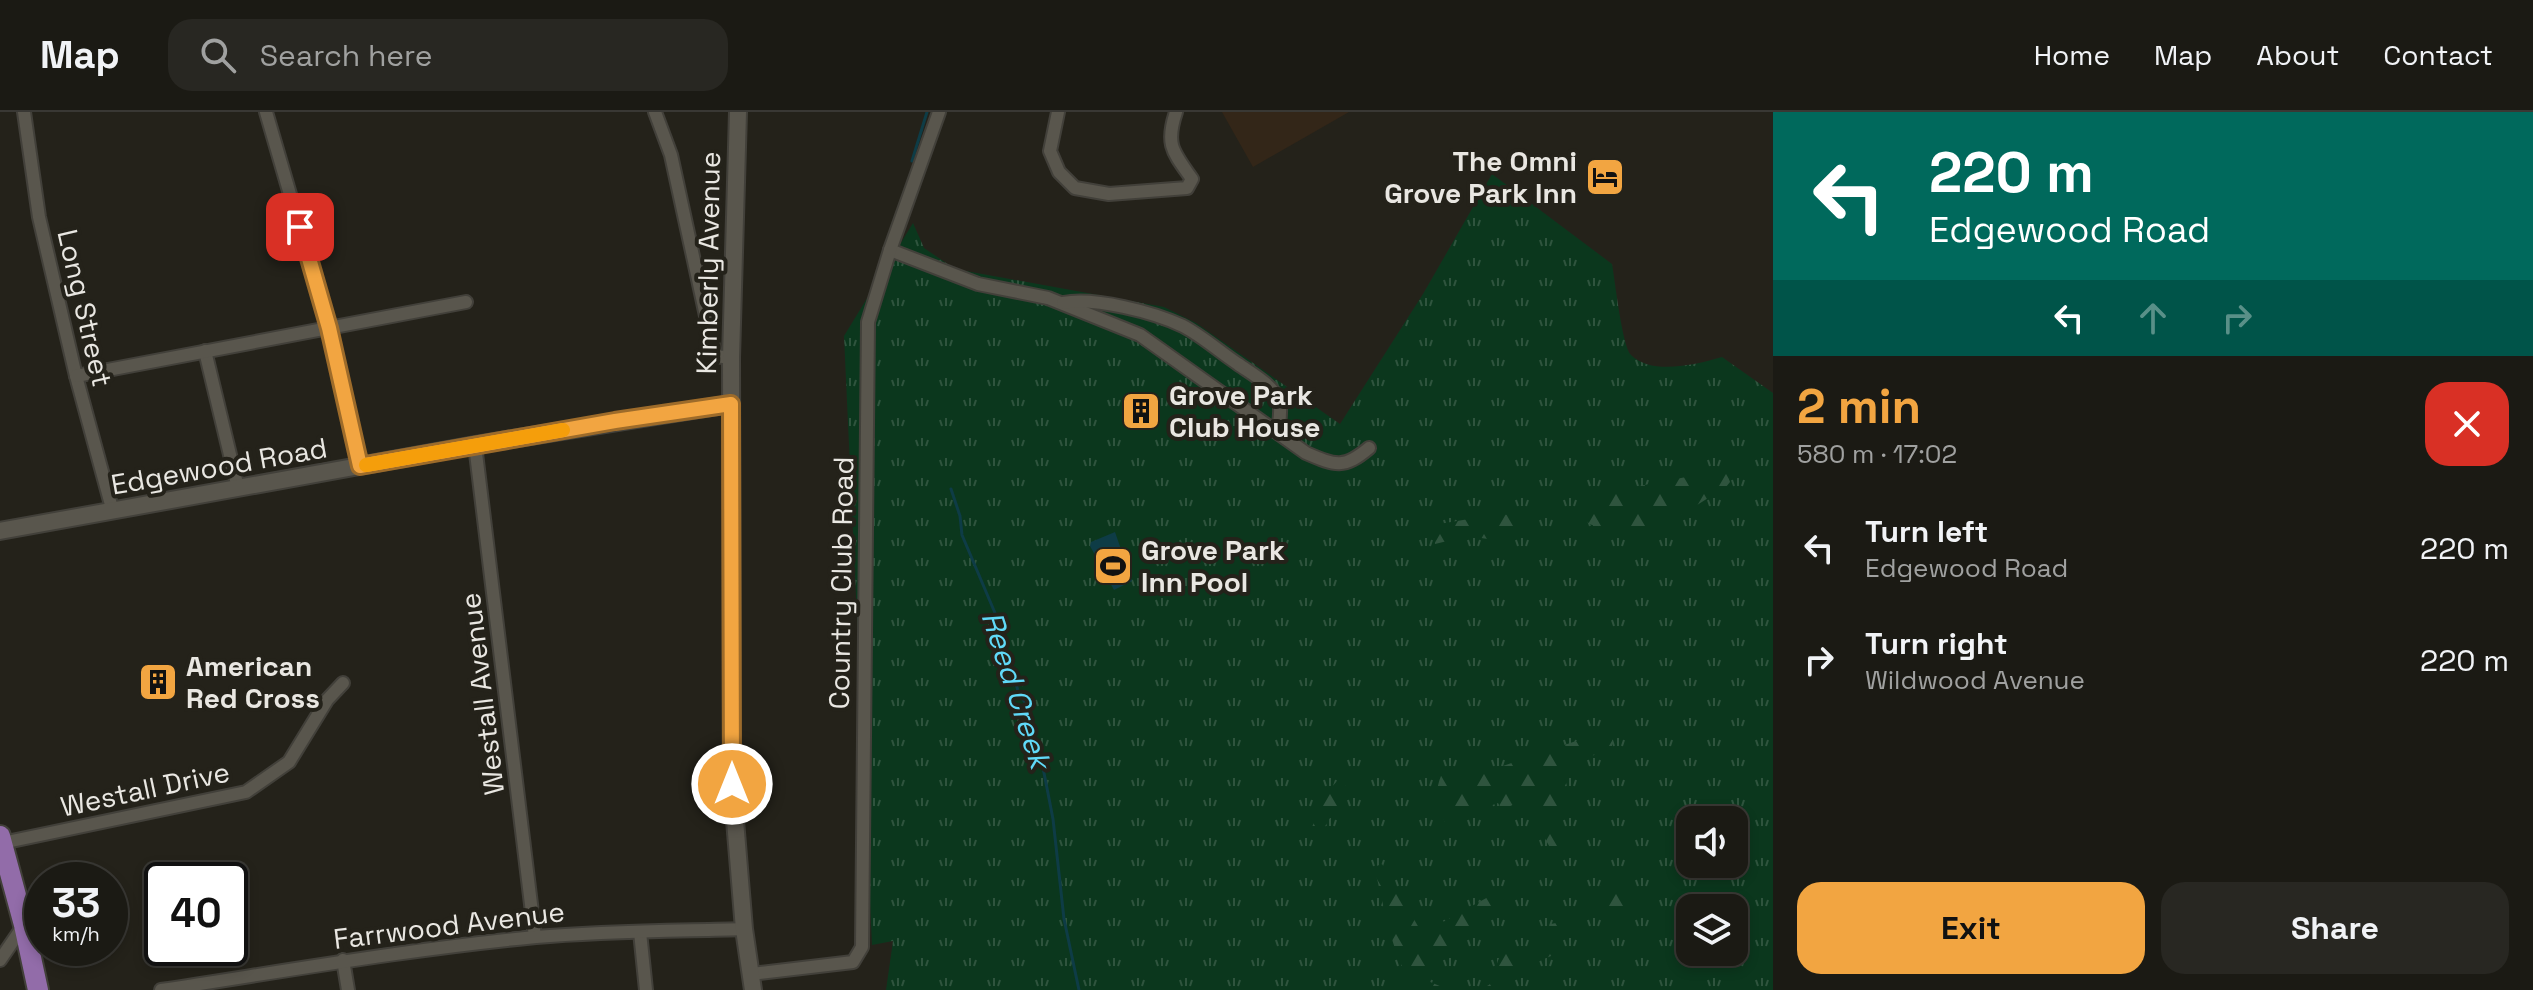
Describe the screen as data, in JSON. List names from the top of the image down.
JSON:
{
  "streets": {
    "street": [
      "Kimberly Avenue",
      "Long Street",
      "Edgewood Road",
      "Country Club Road",
      "Westall Avenue",
      "Westall Drive",
      "Farrwood Avenue"
    ]
  },
  "crossings": [
    ["Kimberly Avenue", "Edgewood Road"],
    ["Kimberly Avenue", "Country Club Road"],
    ["Kimberly Avenue", "Farrwood Avenue"],
    ["Long Street", "Edgewood Road"],
    ["Edgewood Road", "Westall Avenue"],
    ["Westall Avenue", "Farrwood Avenue"]
  ],
  "water": ["Reed Creek"],
  "places": {
    "hotel": ["The Omni Grove Park Inn"],
    "building": ["Grove Park Club House", "American Red Cross"],
    "sports": ["Grove Park Inn Pool"]
  },
  "page": {
    "header": "Map",
    "search": "Search here",
    "nav": [
      "Home",
      "Map",
      "About",
      "Contact"
    ],
    "turn": ["220 m", "Edgewood Road"],
    "heading": ["2 min", "580 m · 17:02"],
    "list": [
      {
        "name": "Turn left",
        "note": "Edgewood Road",
        "value": "220 m"
      },
      {
        "name": "Turn right",
        "note": "Wildwood Avenue",
        "value": "220 m"
      }
    ],
    "speed": "33 km/h",
    "limit": "40",
    "buttons": ["Exit", "Share"]
  }
}
